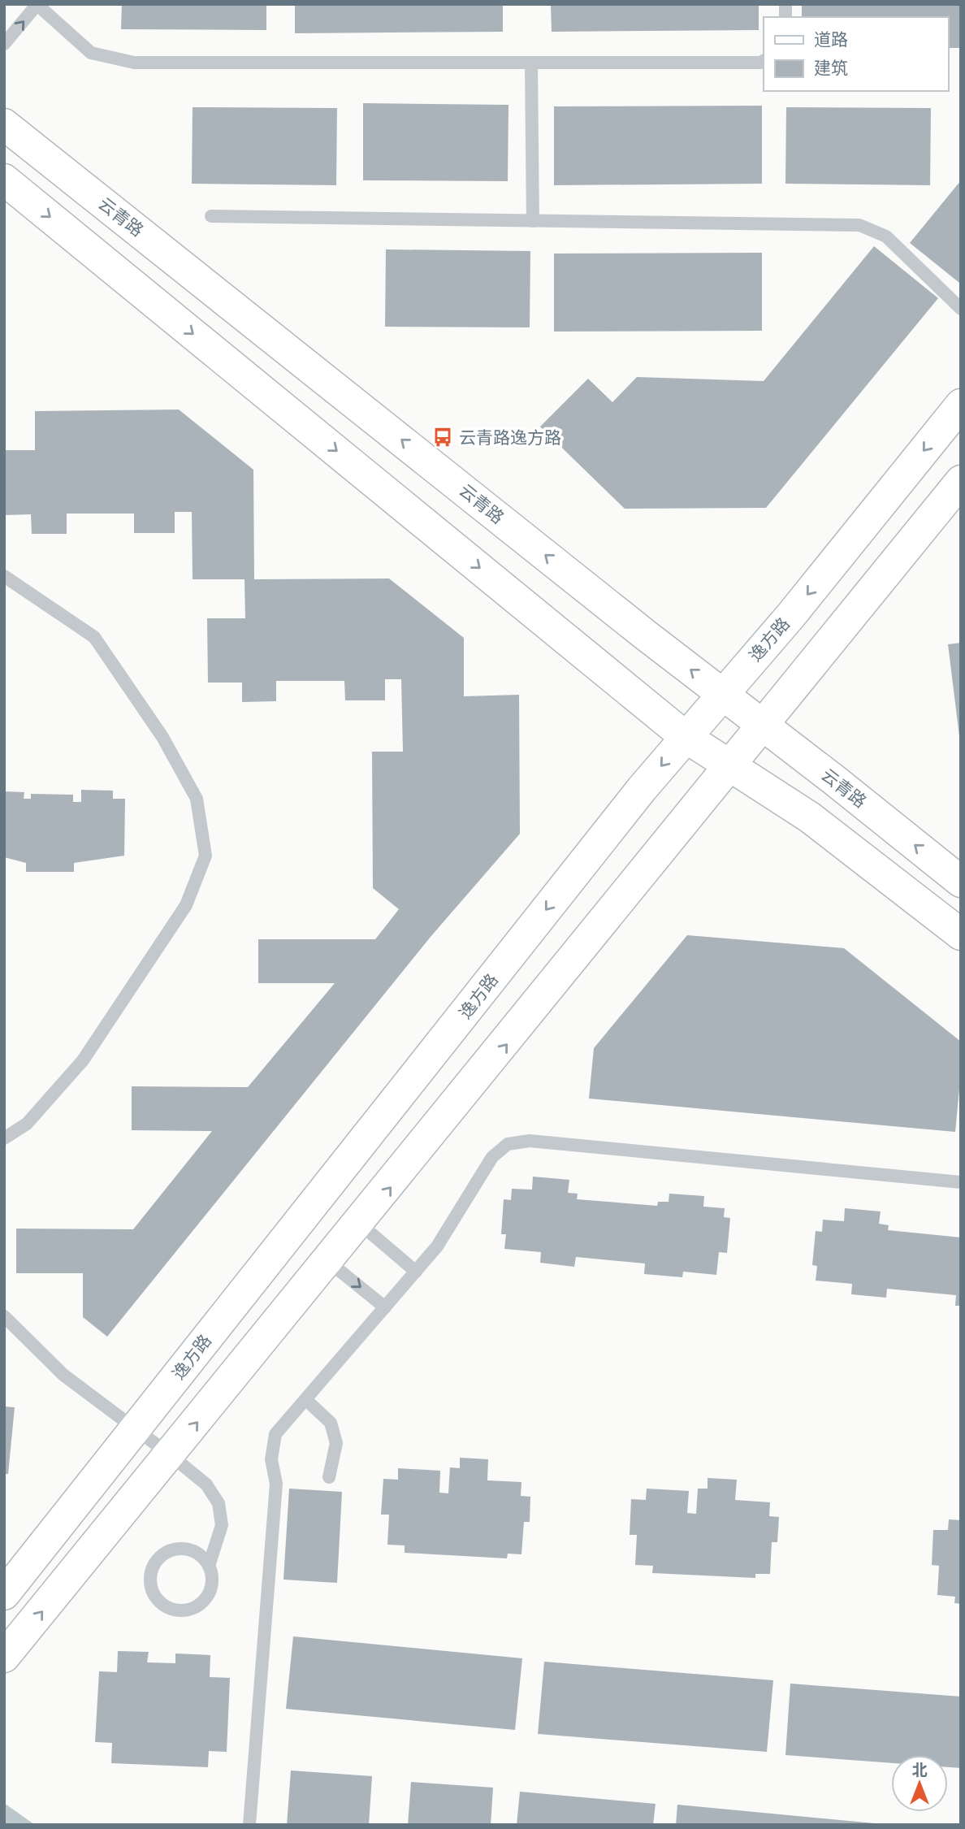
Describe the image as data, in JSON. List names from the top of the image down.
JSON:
{
  "streets": {
    "street": ["云青路", "逸方路"]
  },
  "crossings": [
    ["云青路", "逸方路"]
  ],
  "places": {
    "bus stop": ["云青路逸方路"]
  },
  "legend": ["道路", "建筑"],
  "north": "top"
}
